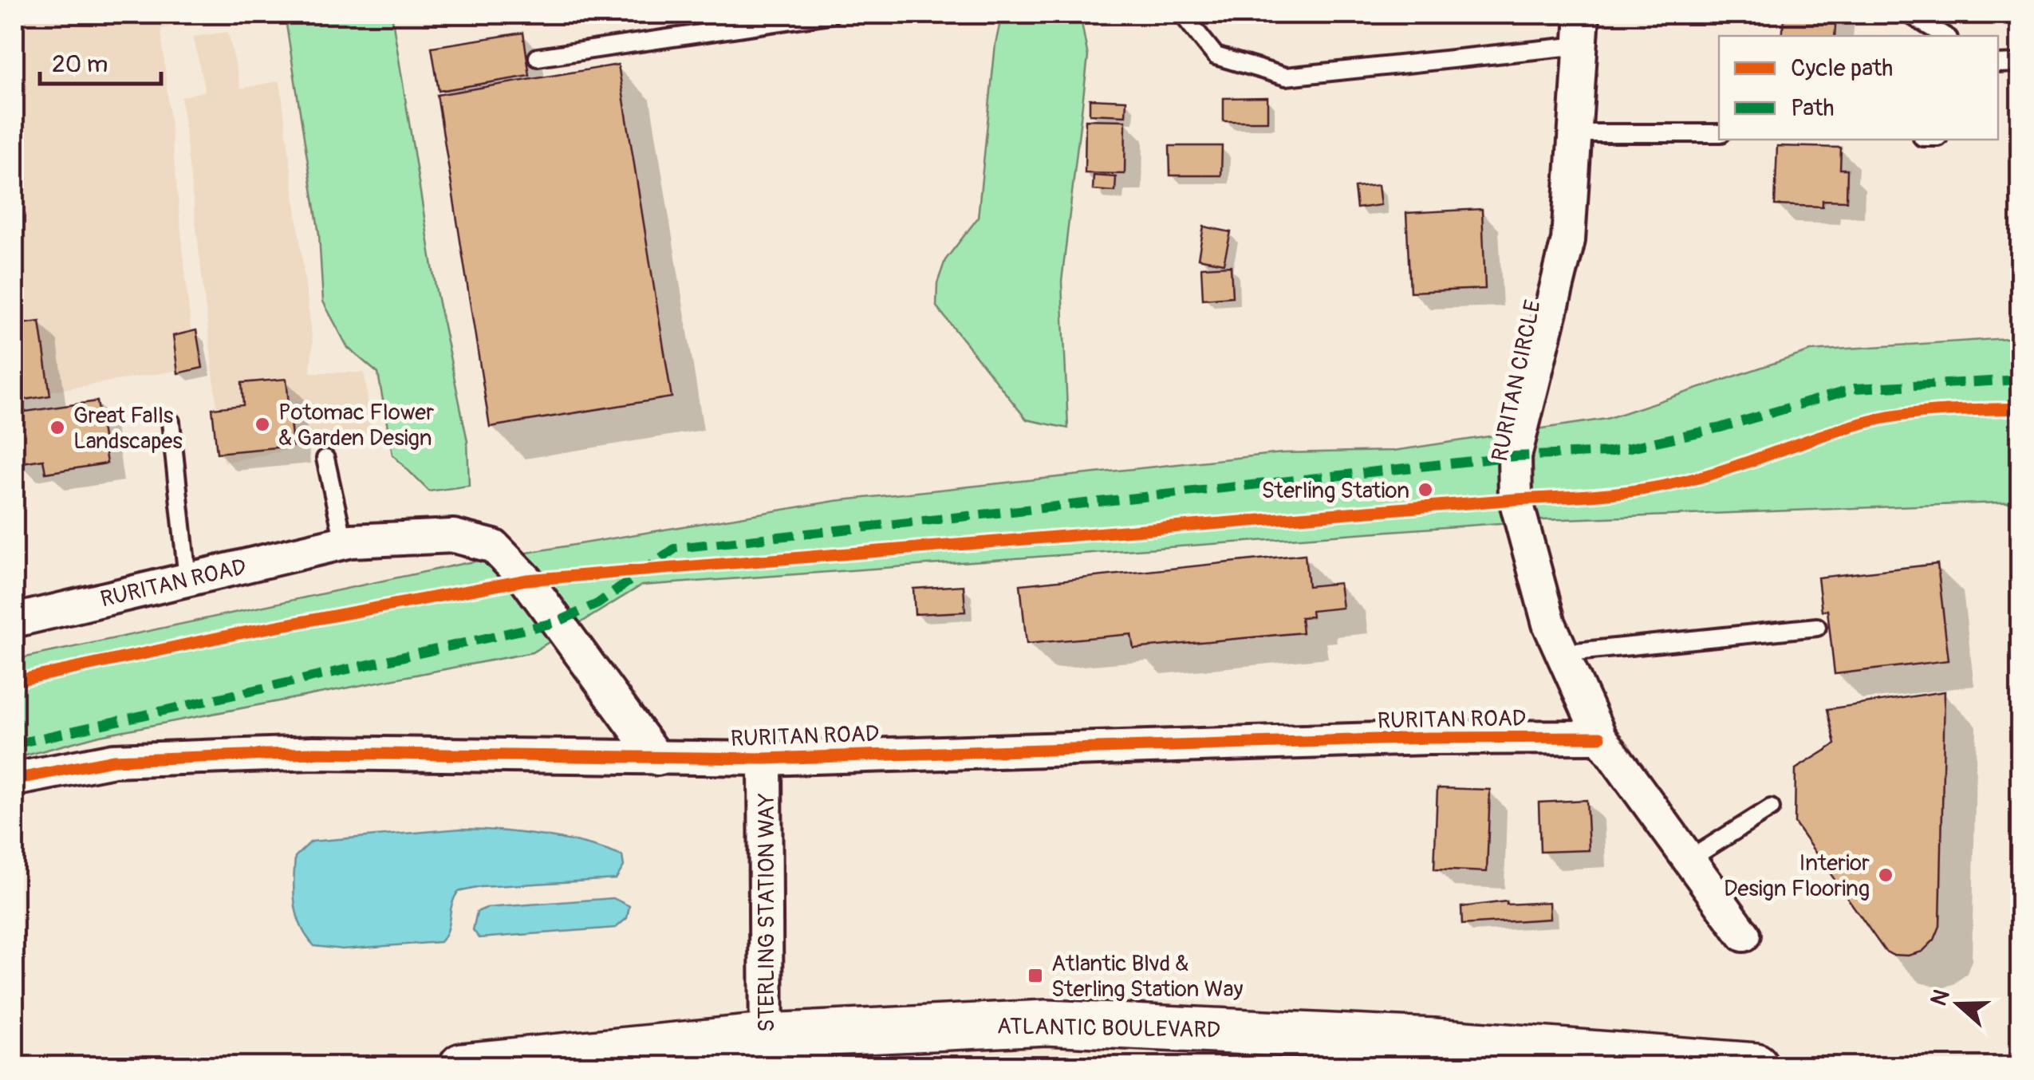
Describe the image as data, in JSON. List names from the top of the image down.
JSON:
{
  "streets": {
    "main road": ["ATLANTIC BOULEVARD"],
    "street": ["RURITAN CIRCLE", "RURITAN ROAD", "STERLING STATION WAY"]
  },
  "crossings": [
    ["RURITAN CIRCLE", "RURITAN ROAD"],
    ["RURITAN ROAD", "STERLING STATION WAY"],
    ["STERLING STATION WAY", "ATLANTIC BOULEVARD"]
  ],
  "places": {
    "other": [
      "Potomac Flower & Garden Design",
      "Great Falls Landscapes",
      "Sterling Station",
      "Interior Design Flooring"
    ],
    "transit": ["Atlantic Blvd & Sterling Station Way"]
  },
  "legend": ["Cycle path", "Path"],
  "scale_bar": "20 m",
  "north": "left"
}
